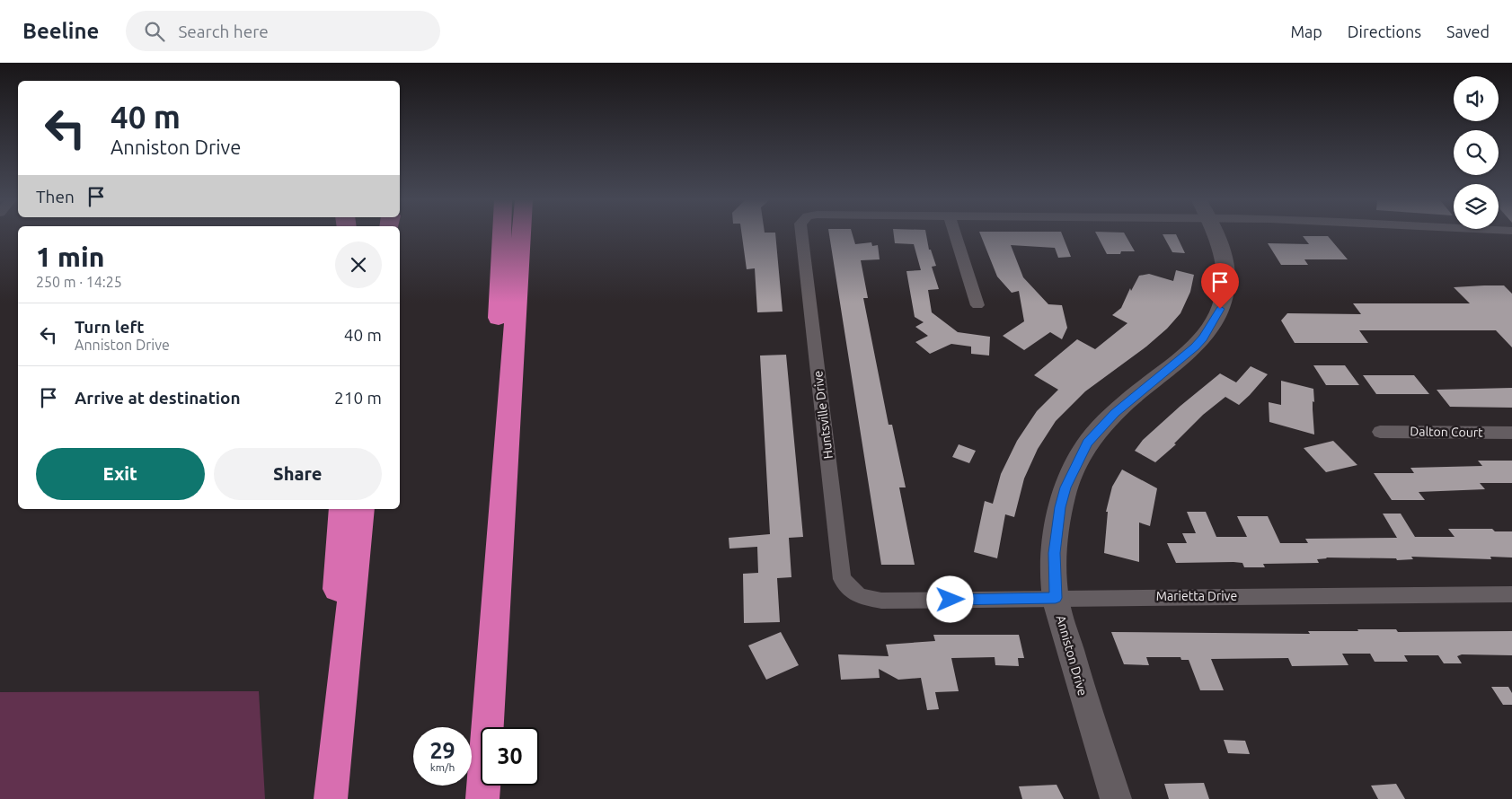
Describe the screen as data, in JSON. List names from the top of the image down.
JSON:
{
  "streets": {
    "street": [
      "Huntsville Drive",
      "Dalton Court",
      "Marietta Drive",
      "Anniston Drive"
    ]
  },
  "crossings": [
    ["Huntsville Drive", "Marietta Drive"],
    ["Marietta Drive", "Anniston Drive"]
  ],
  "page": {
    "header": "Beeline",
    "search": "Search here",
    "nav": ["Map", "Directions", "Saved"],
    "turn": ["40 m", "Anniston Drive"],
    "then": "Then",
    "heading": ["1 min", "250 m · 14:25"],
    "list": [
      {
        "name": "Turn left",
        "note": "Anniston Drive",
        "value": "40 m"
      },
      {
        "name": "Arrive at destination",
        "value": "210 m"
      }
    ],
    "buttons": ["Exit", "Share"],
    "speed": "29 km/h",
    "limit": "30"
  }
}
